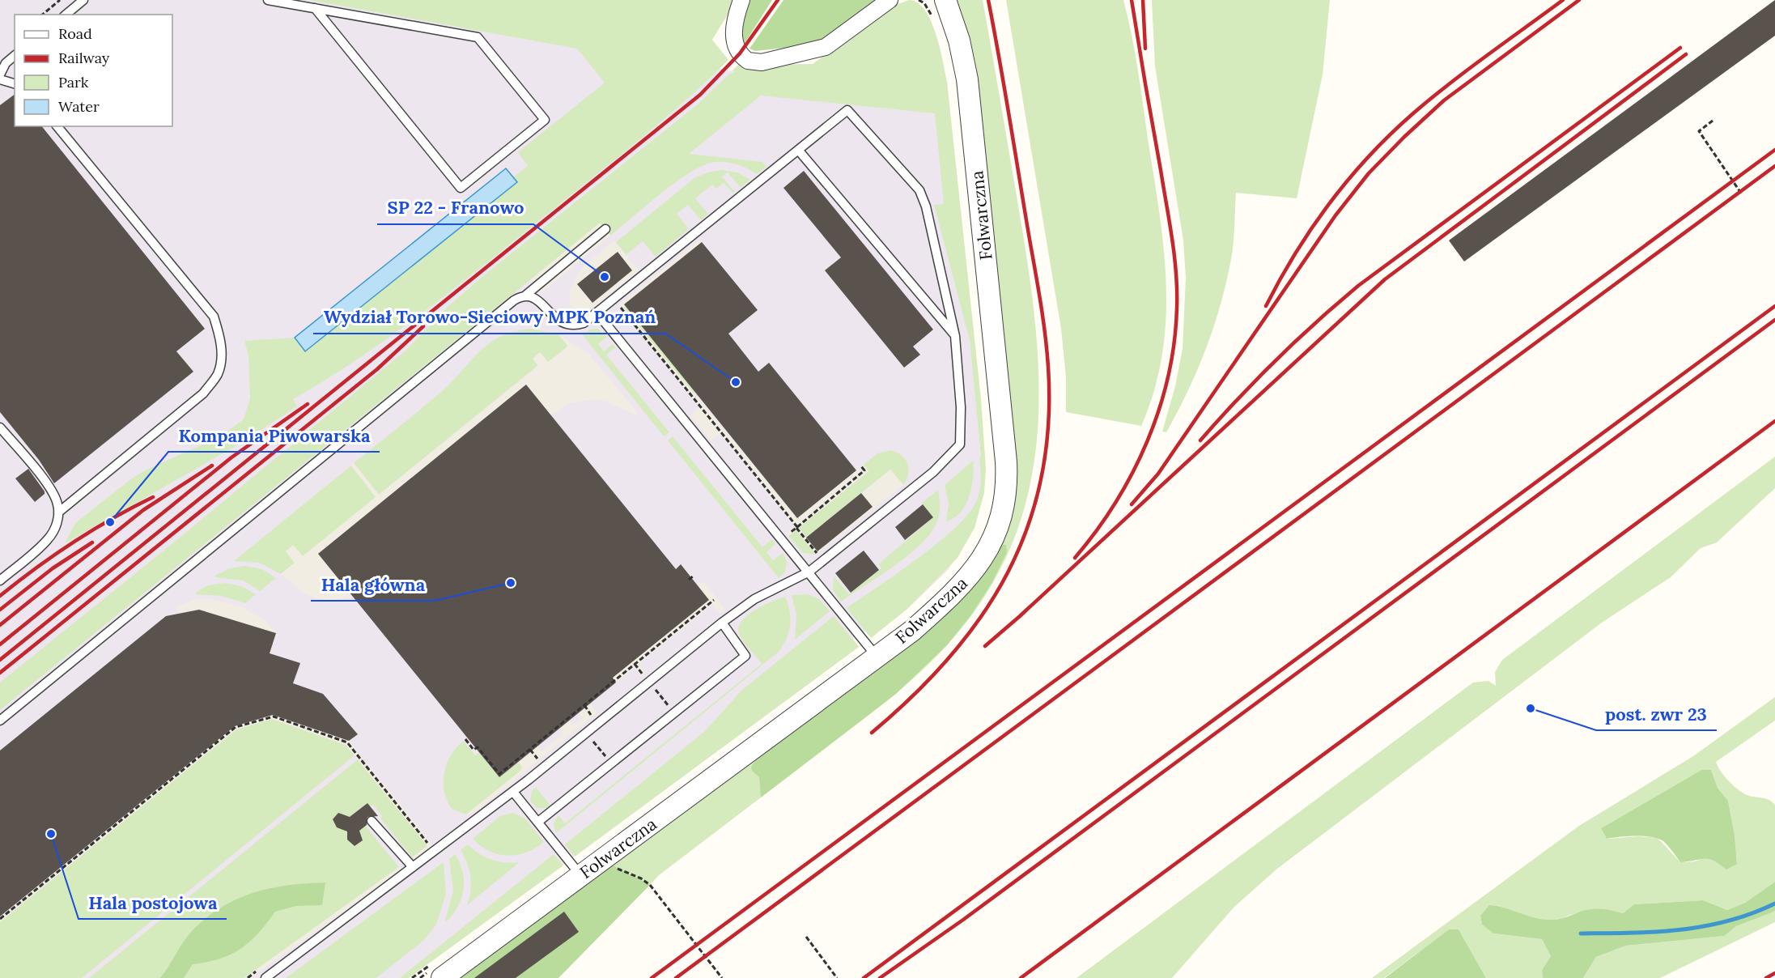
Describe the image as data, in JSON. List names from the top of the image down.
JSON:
{
  "streets": {
    "street": ["Folwarczna"]
  },
  "places": [
    "SP 22 - Franowo",
    "Wydział Torowo-Sieciowy MPK Poznań",
    "Kompania Piwowarska",
    "Hala główna",
    "post. zwr 23",
    "Hala postojowa"
  ],
  "legend": [
    "Road",
    "Railway",
    "Park",
    "Water"
  ]
}
